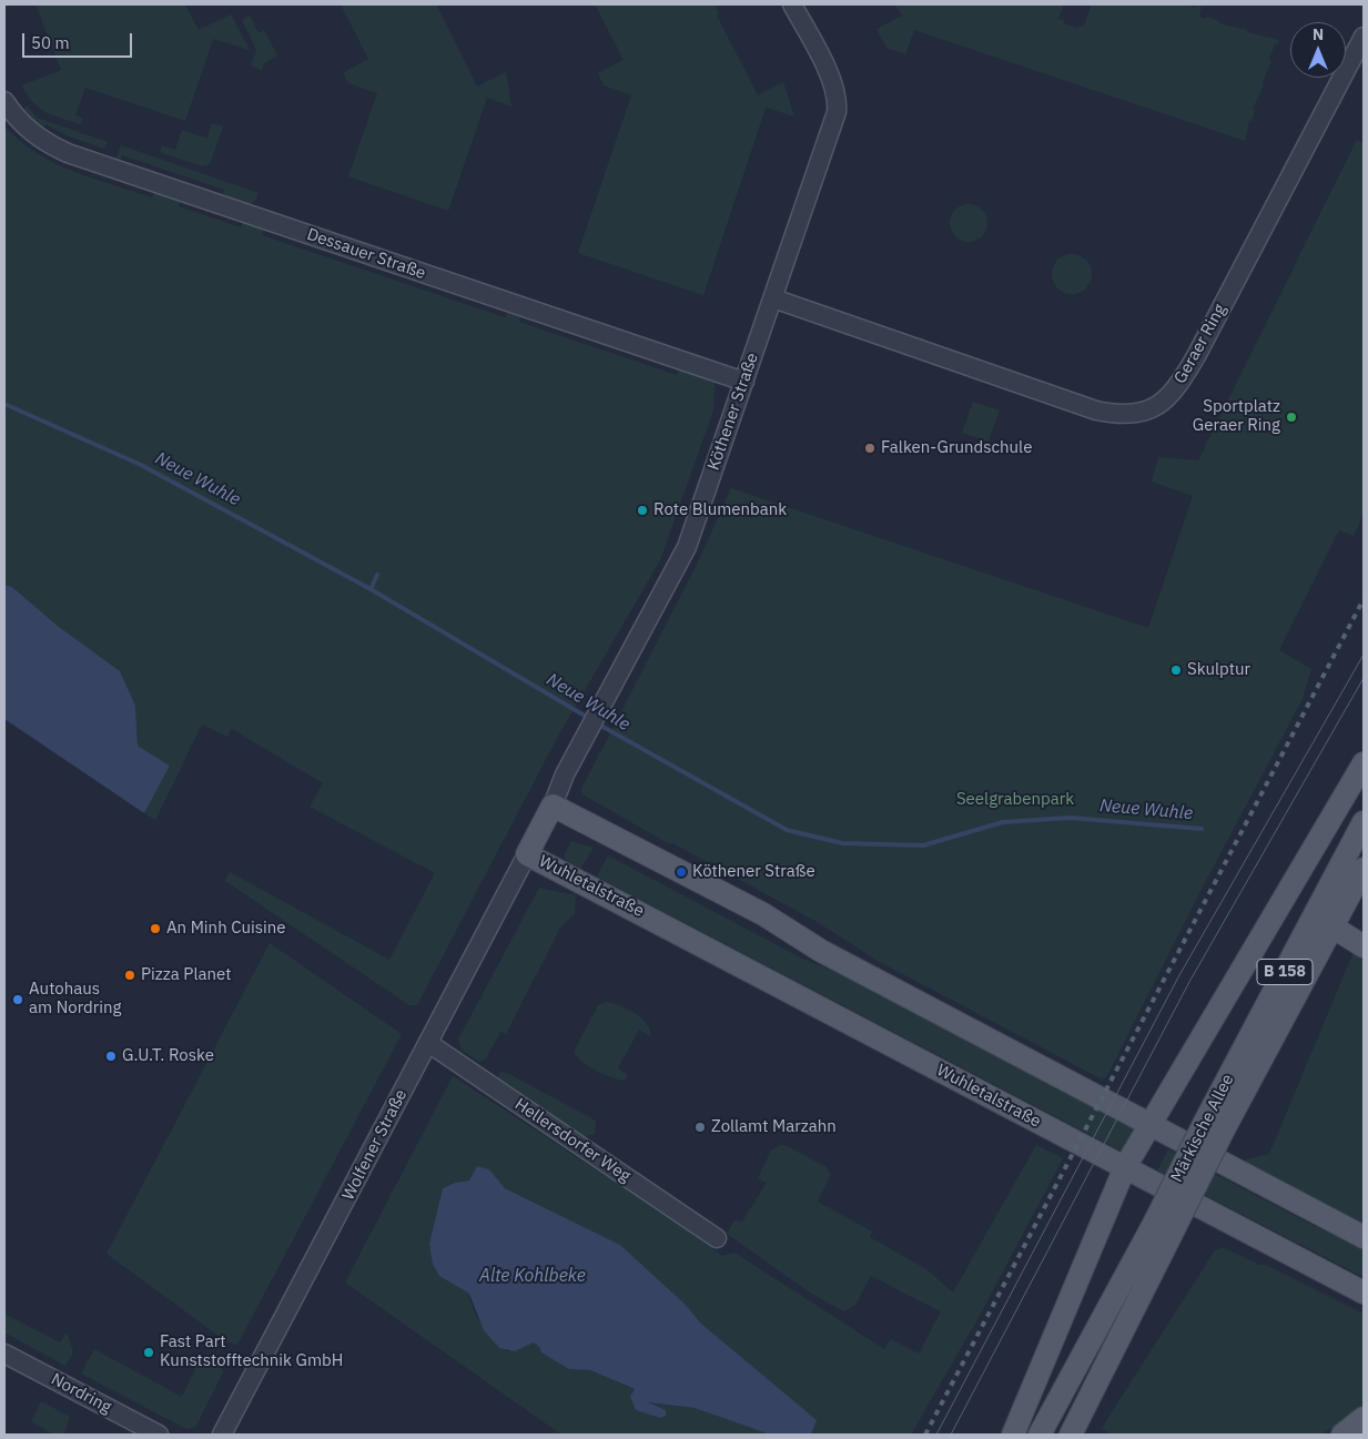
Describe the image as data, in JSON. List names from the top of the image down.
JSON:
{
  "streets": {
    "main road": ["Wuhletalstraße", "B 158", "Märkische Allee"],
    "street": [
      "Dessauer Straße",
      "Geraer Ring",
      "Köthener Straße",
      "Hellersdorfer Weg",
      "Wolfener Straße",
      "Nordring"
    ]
  },
  "crossings": [
    ["Dessauer Straße", "Köthener Straße"],
    ["Geraer Ring", "Köthener Straße"],
    ["Köthener Straße", "Wuhletalstraße"],
    ["Wuhletalstraße", "Wolfener Straße"],
    ["Hellersdorfer Weg", "Wolfener Straße"]
  ],
  "water": ["Neue Wuhle", "Alte Kohlbeke"],
  "parks": ["Seelgrabenpark"],
  "places": [
    "Sportplatz Geraer Ring",
    "Falken-Grundschule",
    "Rote Blumenbank",
    "Skulptur",
    "Köthener Straße",
    "An Minh Cuisine",
    "Pizza Planet",
    "Autohaus am Nordring",
    "G.U.T. Roske",
    "Zollamt Marzahn",
    "Fast Part Kunststofftechnik GmbH"
  ],
  "scale_bar": "50 m",
  "north": "top"
}
